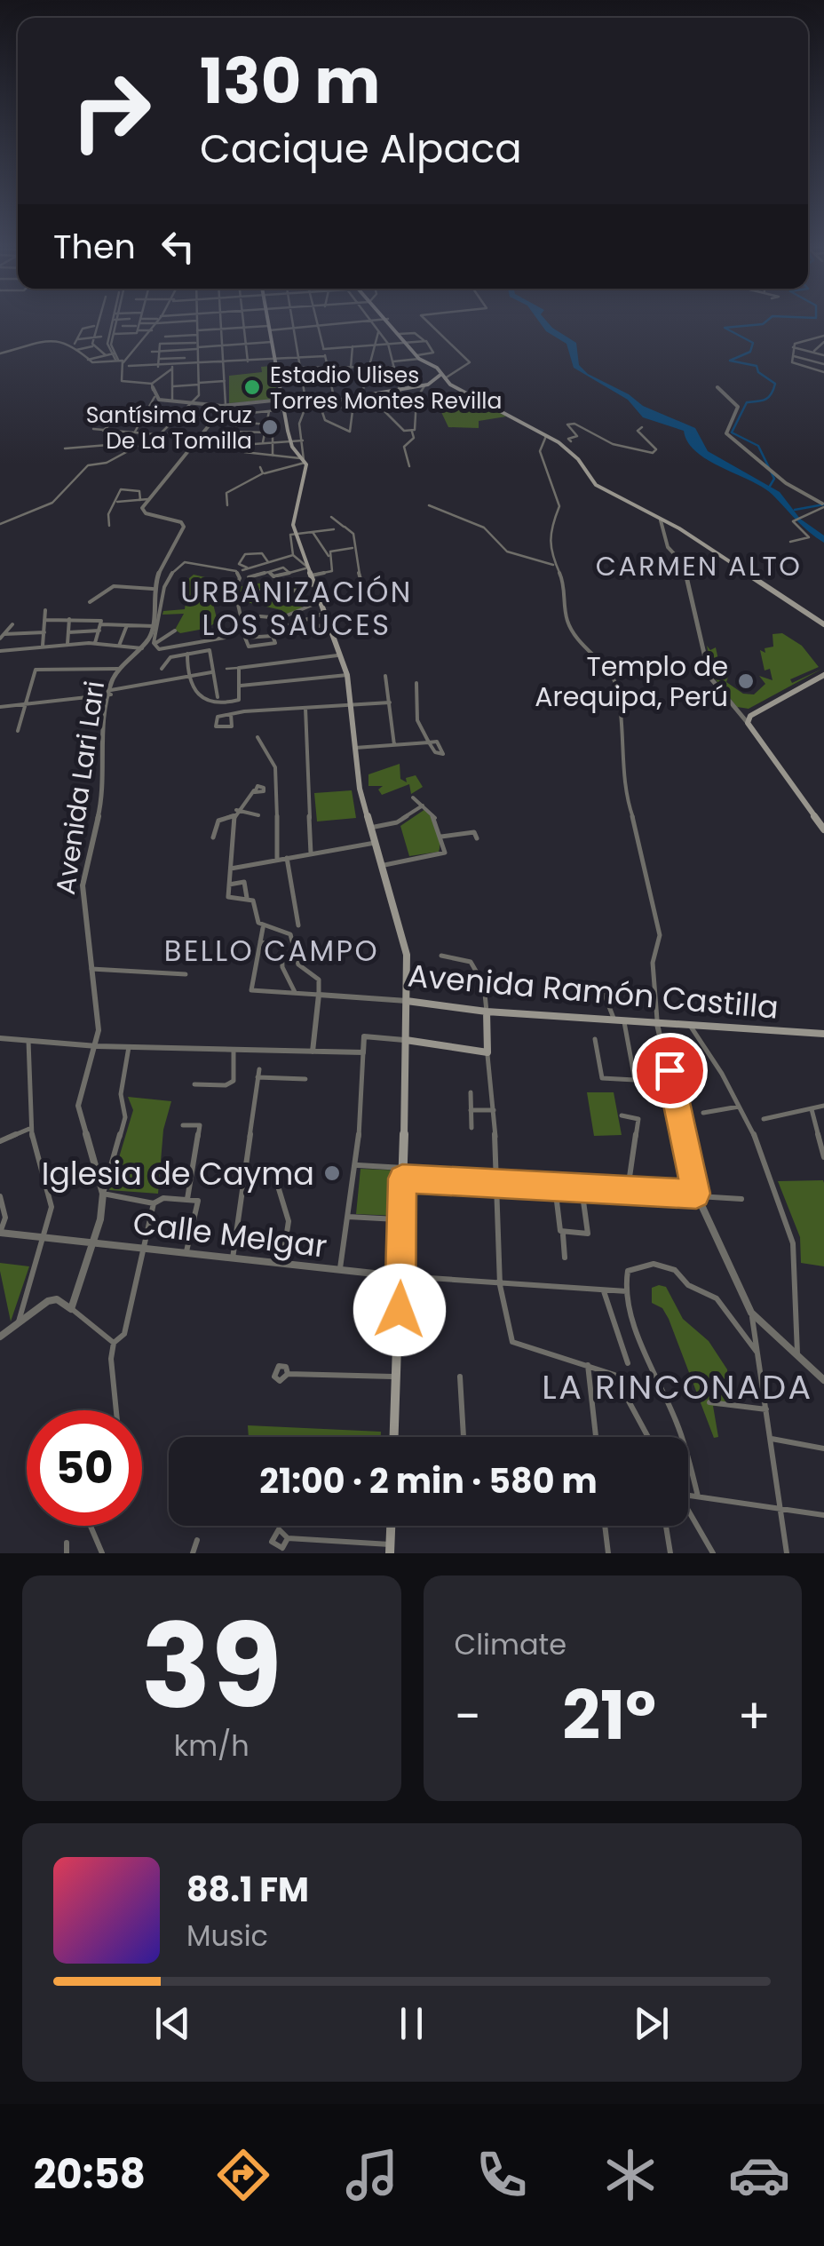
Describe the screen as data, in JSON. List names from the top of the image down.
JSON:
{
  "streets": {
    "main road": ["Avenida Ramón Castilla"],
    "street": ["Avenida Lari Lari", "Calle Melgar"]
  },
  "crossings": [
    ["Avenida Lari Lari", "Calle Melgar"]
  ],
  "districts": [
    "CARMEN ALTO",
    "URBANIZACIÓN LOS SAUCES",
    "BELLO CAMPO",
    "LA RINCONADA"
  ],
  "places": [
    "Estadio Ulises Torres Montes Revilla",
    "Santísima Cruz De La Tomilla",
    "Templo de Arequipa, Perú",
    "Iglesia de Cayma"
  ],
  "page": {
    "turn": ["130 m", "Cacique Alpaca"],
    "then": "Then",
    "limit": "50",
    "trip": "21:00 · 2 min · 580 m",
    "tile": [
      ["39", "km/h"],
      "Climate"
    ],
    "heat": ["−", "21°", "+"],
    "song": ["88.1 FM", "Music"],
    "tabs": "20:58"
  }
}
